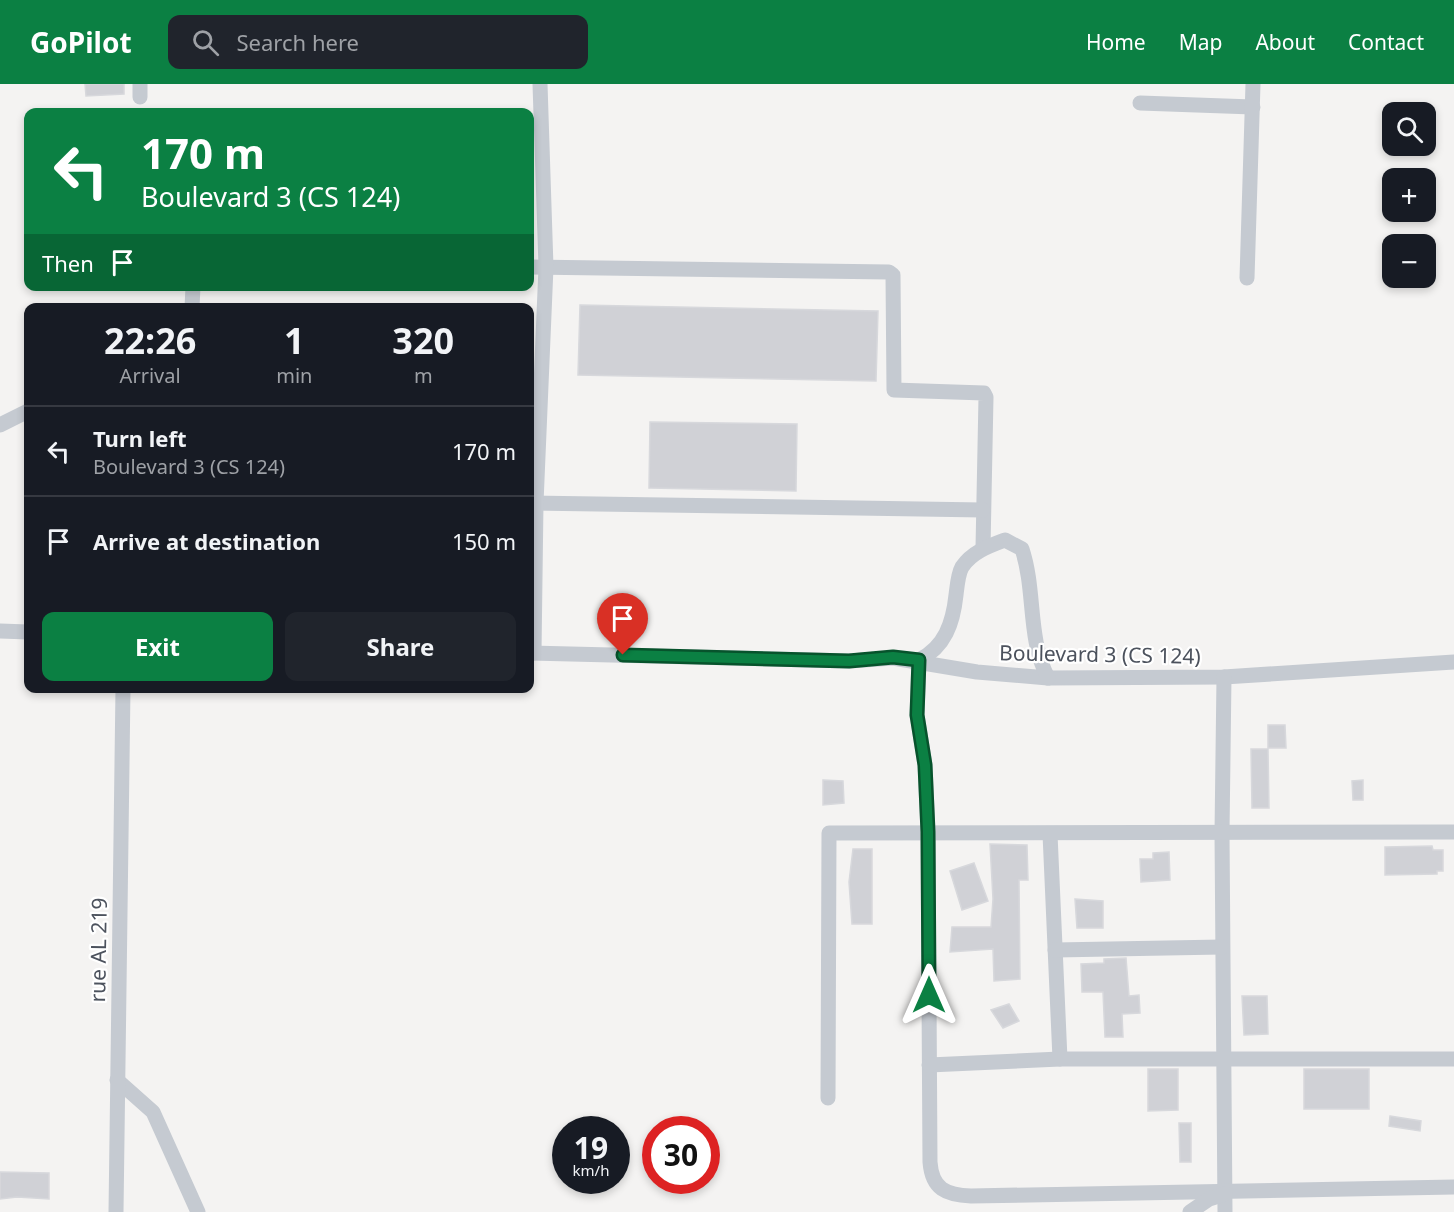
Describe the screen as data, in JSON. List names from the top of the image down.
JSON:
{
  "streets": {
    "street": ["Boulevard 3 (CS 124)", "rue AL 219"]
  },
  "page": {
    "header": "GoPilot",
    "search": "Search here",
    "nav": [
      "Home",
      "Map",
      "About",
      "Contact"
    ],
    "map_buttons": ["+", "−"],
    "turn": ["170 m", "Boulevard 3 (CS 124)"],
    "then": "Then",
    "eta": [
      "22:26",
      "Arrival",
      "1",
      "min",
      "320",
      "m"
    ],
    "list": [
      {
        "name": "Turn left",
        "note": "Boulevard 3 (CS 124)",
        "value": "170 m"
      },
      {
        "name": "Arrive at destination",
        "value": "150 m"
      }
    ],
    "buttons": ["Exit", "Share"],
    "speed": "19 km/h",
    "limit": "30"
  }
}
